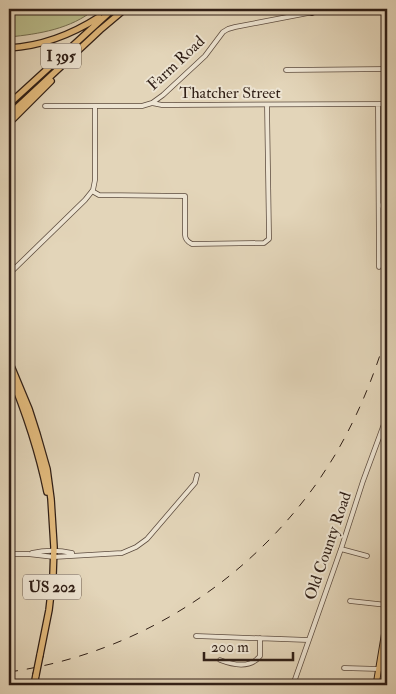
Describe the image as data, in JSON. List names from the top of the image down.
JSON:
{
  "streets": {
    "highway": ["I 395", "US 202"],
    "street": ["Farm Road", "Thatcher Street", "Old County Road"]
  },
  "crossings": [
    ["Farm Road", "Thatcher Street"]
  ],
  "scale_bar": "200 m"
}
